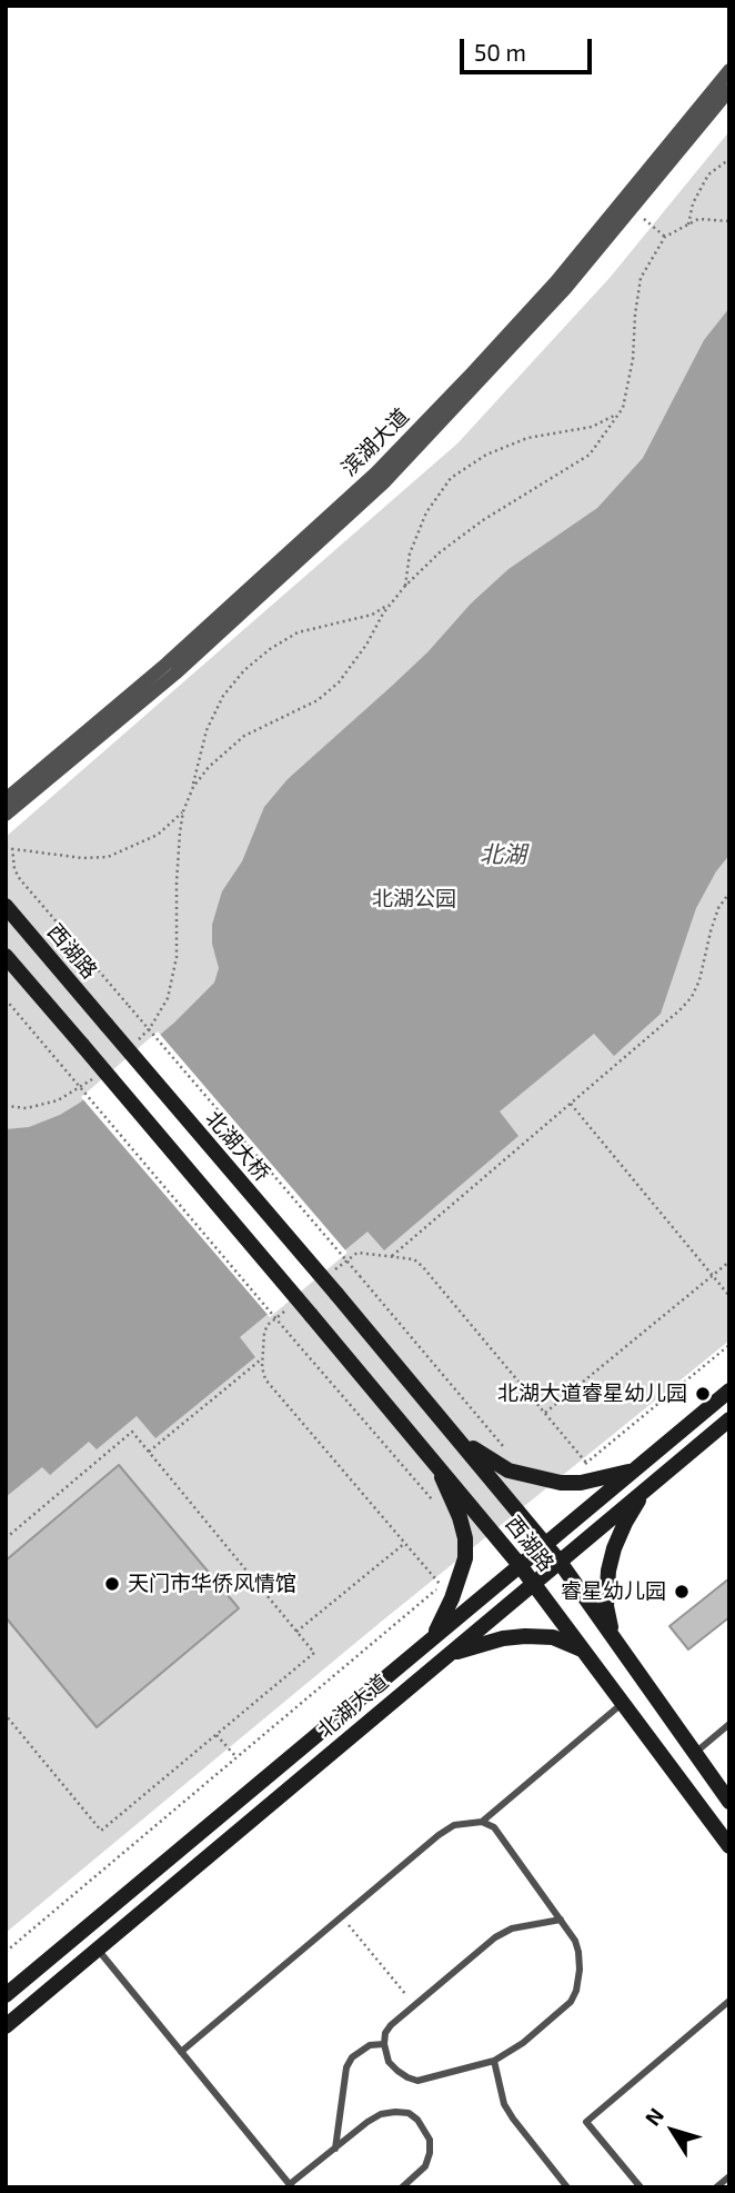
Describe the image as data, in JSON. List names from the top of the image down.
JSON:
{
  "streets": {
    "main road": ["西湖路", "北湖大桥", "北湖大道"],
    "street": ["滨湖大道"]
  },
  "crossings": [
    ["西湖路", "北湖大桥"],
    ["西湖路", "北湖大道"]
  ],
  "water": ["北湖"],
  "parks": ["北湖公园"],
  "places": ["北湖大道睿星幼儿园", "天门市华侨风情馆", "睿星幼儿园"],
  "scale_bar": "50 m",
  "north": "top left"
}
